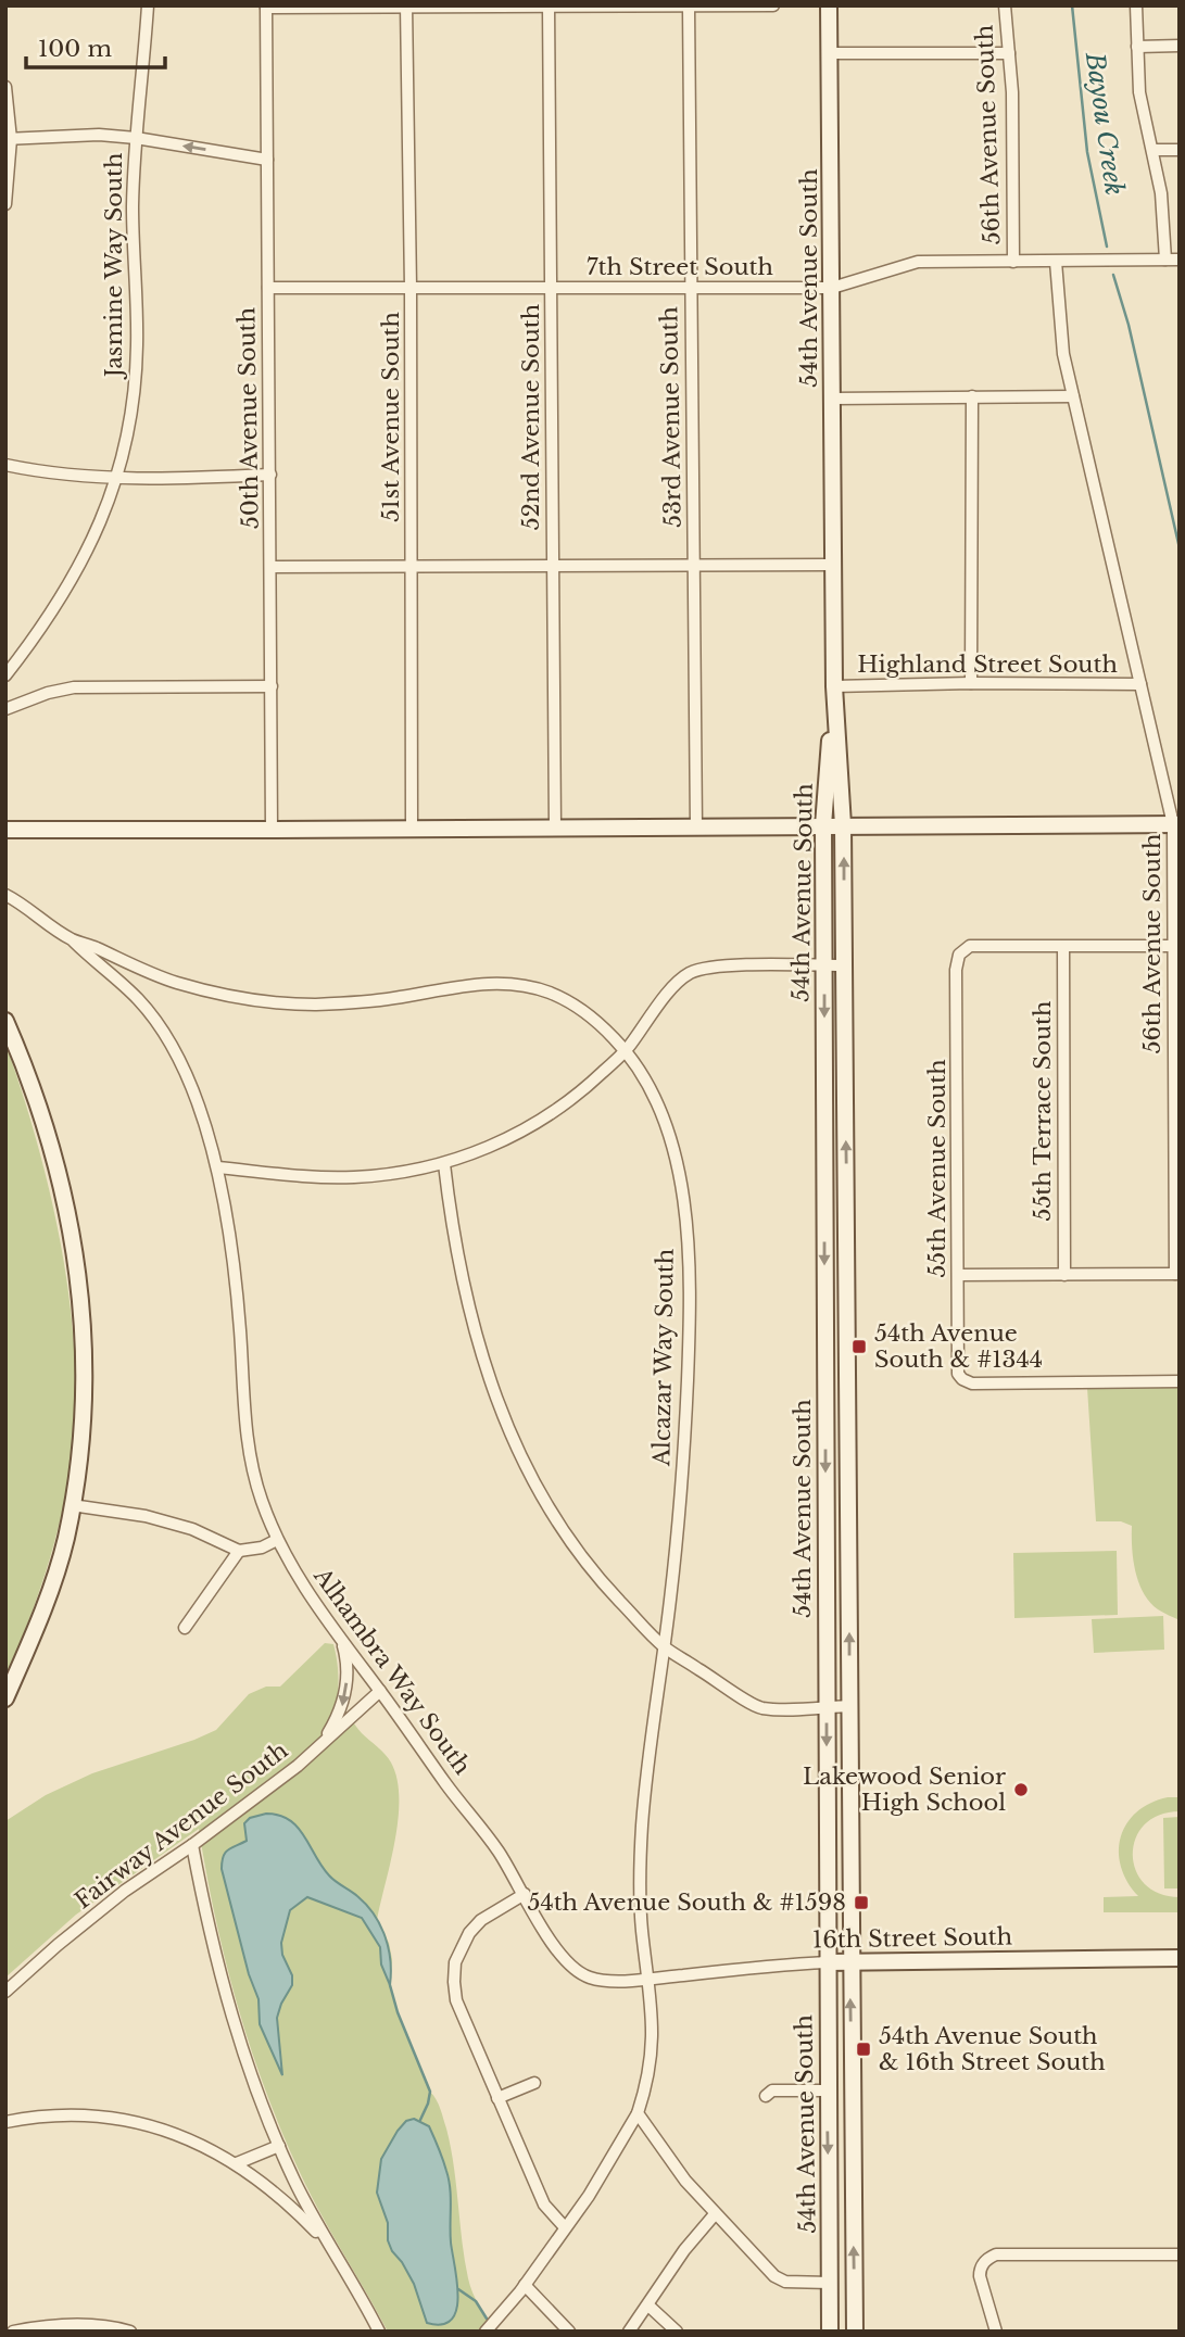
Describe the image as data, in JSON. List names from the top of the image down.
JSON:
{
  "streets": {
    "main road": ["54th Avenue South", "16th Street South"],
    "street": [
      "56th Avenue South",
      "Jasmine Way South",
      "7th Street South",
      "51st Avenue South",
      "52nd Avenue South",
      "53rd Avenue South",
      "50th Avenue South",
      "Highland Street South",
      "55th Terrace South",
      "55th Avenue South",
      "Alcazar Way South",
      "Alhambra Way South",
      "Fairway Avenue South"
    ]
  },
  "crossings": [
    ["56th Avenue South", "7th Street South"],
    ["56th Avenue South", "Highland Street South"],
    ["7th Street South", "54th Avenue South"],
    ["7th Street South", "51st Avenue South"],
    ["7th Street South", "52nd Avenue South"],
    ["7th Street South", "53rd Avenue South"],
    ["7th Street South", "50th Avenue South"],
    ["54th Avenue South", "Highland Street South"],
    ["54th Avenue South", "16th Street South"],
    ["55th Terrace South", "55th Avenue South"],
    ["Alcazar Way South", "Alhambra Way South"],
    ["Alcazar Way South", "16th Street South"],
    ["Alhambra Way South", "Fairway Avenue South"],
    ["Alhambra Way South", "16th Street South"]
  ],
  "water": ["Bayou Creek"],
  "places": {
    "transit": ["54th Avenue South & #1344", "54th Avenue South & #1598", "54th Avenue South & 16th Street South"],
    "other": ["Lakewood Senior High School"]
  },
  "scale_bar": "100 m"
}
